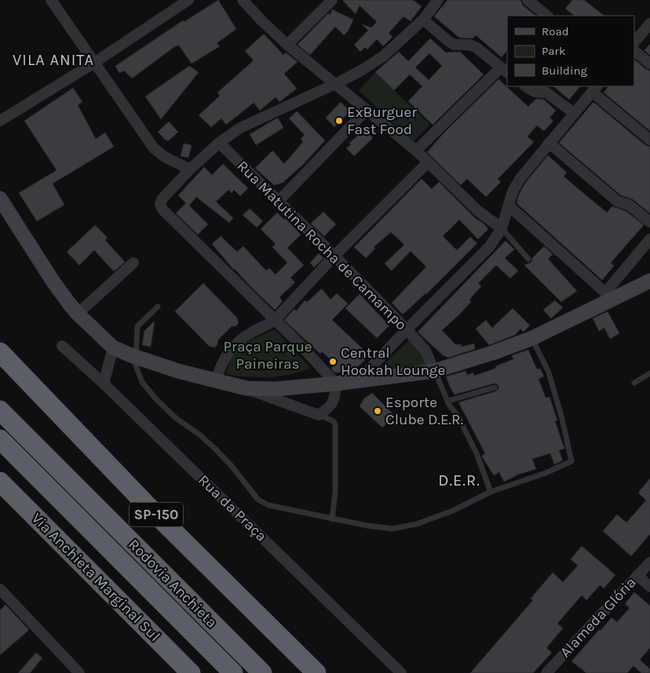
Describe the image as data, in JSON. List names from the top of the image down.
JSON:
{
  "streets": {
    "highway": ["SP-150", "Via Anchieta Marginal Sul", "Rodovia Anchieta"],
    "street": ["Rua Matutina Rocha de Camampo", "Rua da Praça", "Alameda Glória"]
  },
  "districts": ["VILA ANITA", "D.E.R."],
  "parks": ["Praça Parque Paineiras"],
  "places": ["ExBurguer Fast Food", "Central Hookah Lounge", "Esporte Clube D.E.R."],
  "legend": ["Road", "Park", "Building"]
}
